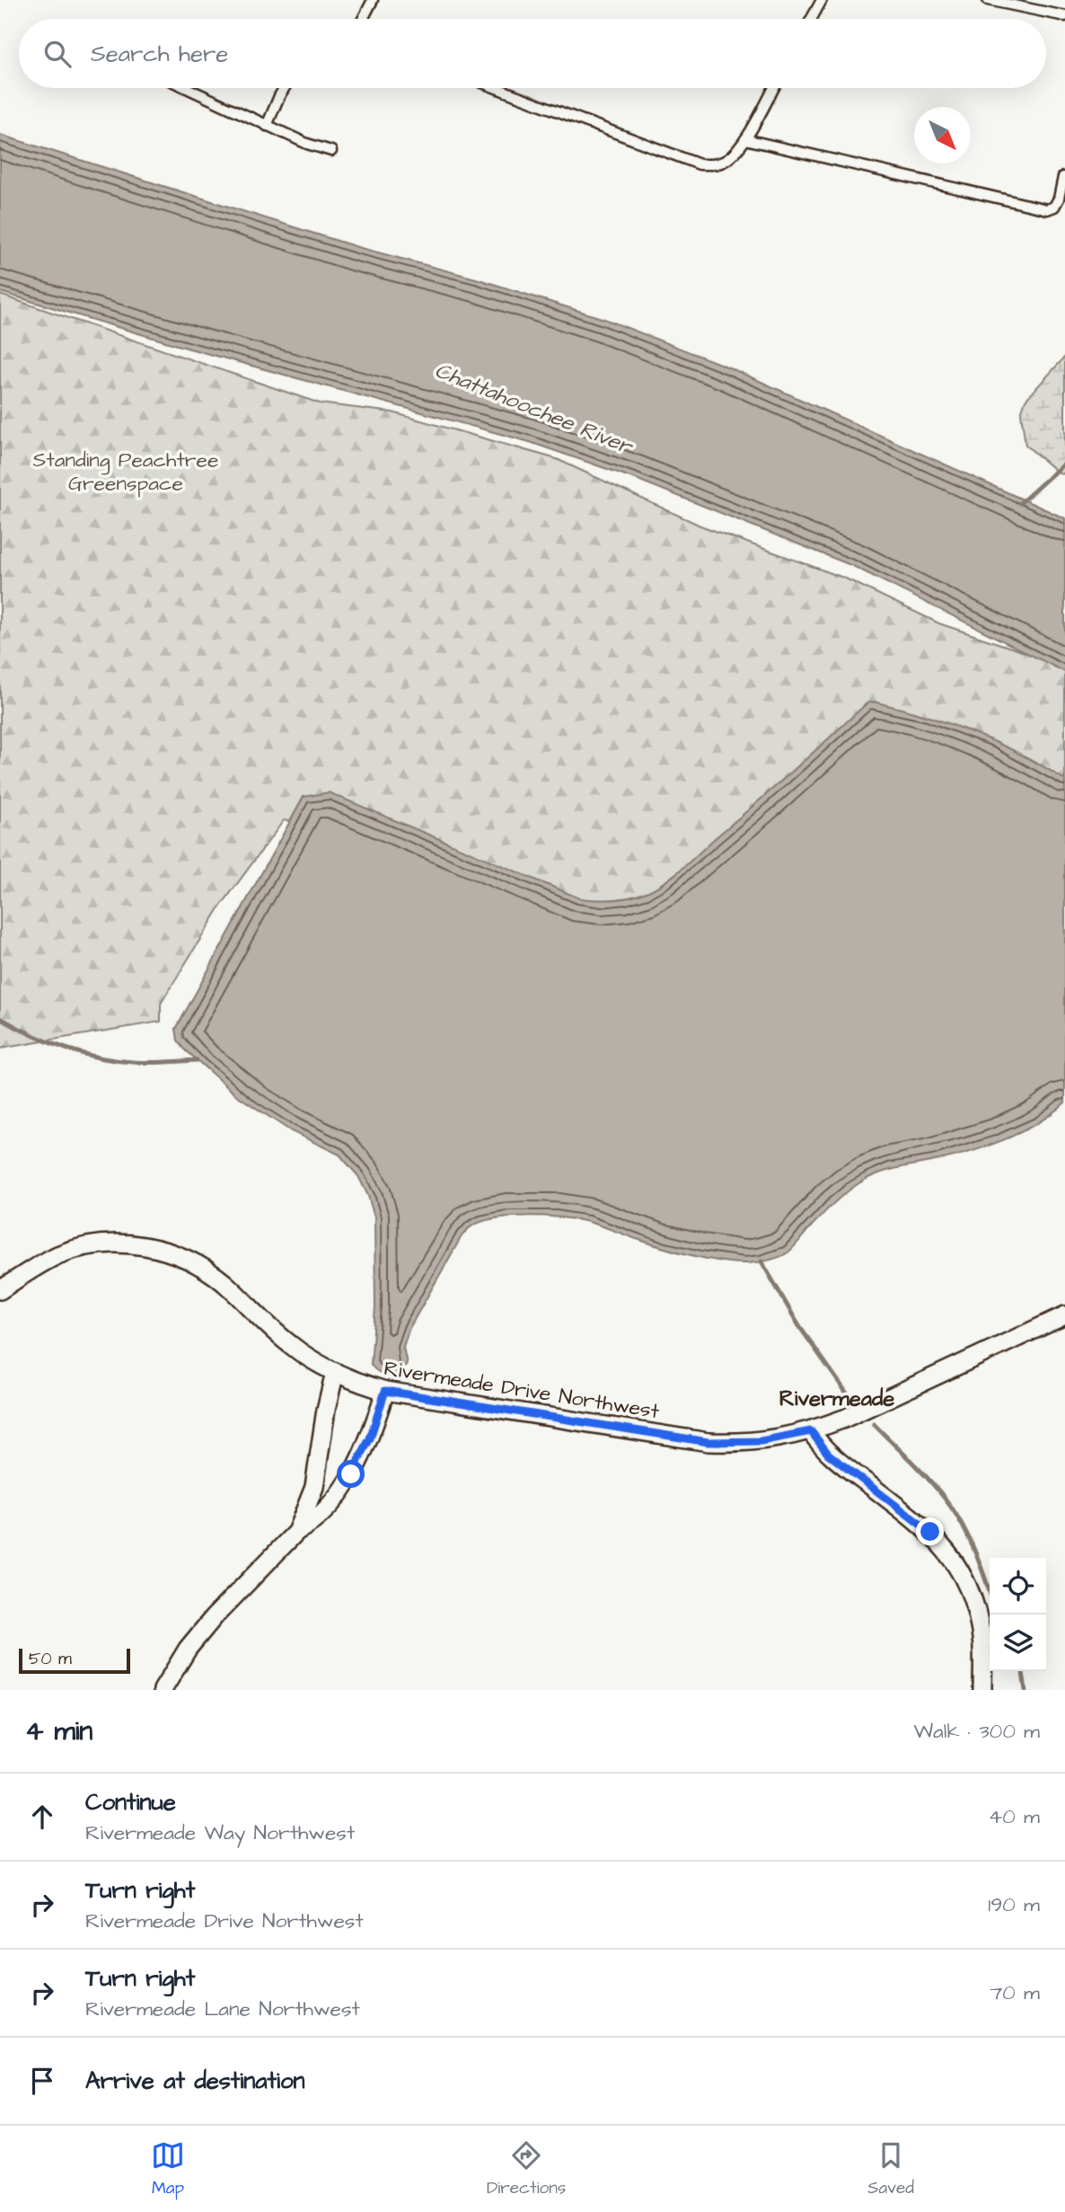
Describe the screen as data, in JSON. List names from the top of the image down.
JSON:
{
  "streets": {
    "street": ["Rivermeade Drive Northwest"]
  },
  "districts": ["Rivermeade"],
  "water": ["Chattahoochee River"],
  "parks": ["Standing Peachtree Greenspace"],
  "scale_bar": "50 m",
  "north": "bottom right",
  "page": {
    "search": "Search here",
    "scale": "50 m",
    "heading": ["4 min", "Walk · 300 m"],
    "list": [
      ["Continue", "Rivermeade Way Northwest", "40 m"],
      ["Turn right", "Rivermeade Drive Northwest", "190 m"],
      ["Turn right", "Rivermeade Lane Northwest", "70 m"],
      "Arrive at destination"
    ],
    "nav": ["Map", "Directions", "Saved"]
  }
}
